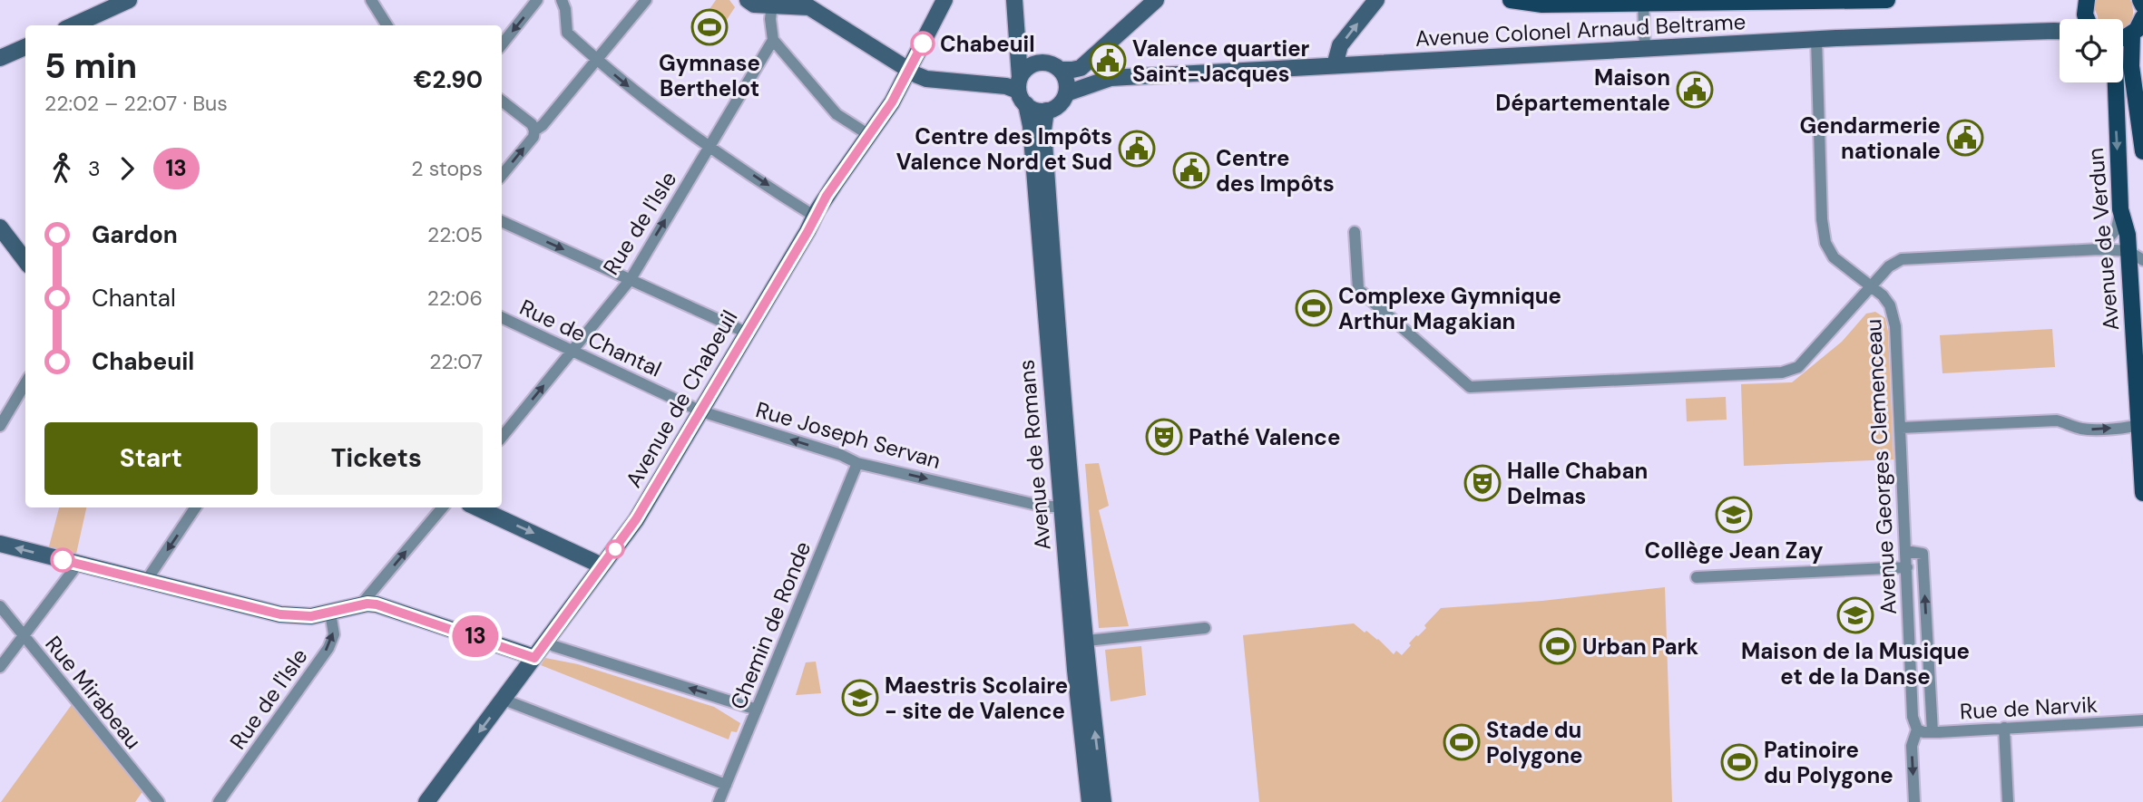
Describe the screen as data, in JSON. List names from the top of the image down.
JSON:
{
  "streets": {
    "main road": [
      "Avenue Colonel Arnaud Beltrame",
      "Avenue de Verdun",
      "Avenue de Chabeuil",
      "Avenue de Romans"
    ],
    "street": [
      "Rue de l'Isle",
      "Rue de Chantal",
      "Rue Joseph Servan",
      "Avenue Georges Clemenceau",
      "Chemin de Ronde",
      "Rue Mirabeau",
      "Rue de Narvik"
    ]
  },
  "crossings": [
    ["Avenue Colonel Arnaud Beltrame", "Avenue de Romans"],
    ["Avenue Colonel Arnaud Beltrame", "Avenue Georges Clemenceau"],
    ["Rue de l'Isle", "Rue de Chantal"],
    ["Rue de Chantal", "Avenue de Chabeuil"],
    ["Rue de Chantal", "Rue Joseph Servan"],
    ["Avenue de Chabeuil", "Rue Joseph Servan"],
    ["Rue Joseph Servan", "Avenue de Romans"],
    ["Rue Joseph Servan", "Chemin de Ronde"],
    ["Avenue Georges Clemenceau", "Rue de Narvik"]
  ],
  "one_way": ["Rue de l'Isle"],
  "places": {
    "sports": [
      "Gymnase Berthelot",
      "Complexe Gymnique Arthur Magakian",
      "Urban Park",
      "Stade du Polygone",
      "Patinoire du Polygone"
    ],
    "other": ["Chabeuil"],
    "public building": [
      "Valence quartier Saint-Jacques",
      "Maison Départementale",
      "Gendarmerie nationale",
      "Centre des Impôts Valence Nord et Sud",
      "Centre des Impôts"
    ],
    "theatre": ["Pathé Valence", "Halle Chaban Delmas"],
    "school or university": ["Collège Jean Zay", "Maison de la Musique et de la Danse", "Maestris Scolaire - site de Valence"]
  },
  "lines": ["bus line 13"],
  "page": {
    "on_map": "13",
    "heading": ["5 min", "22:02 – 22:07 · Bus", "€2.90"],
    "legs": ["3", "13", "2 stops"],
    "list": [
      {
        "name": "Gardon",
        "value": "22:05"
      },
      {
        "name": "Chantal",
        "value": "22:06"
      },
      {
        "name": "Chabeuil",
        "value": "22:07"
      }
    ],
    "buttons": ["Start", "Tickets"]
  }
}
